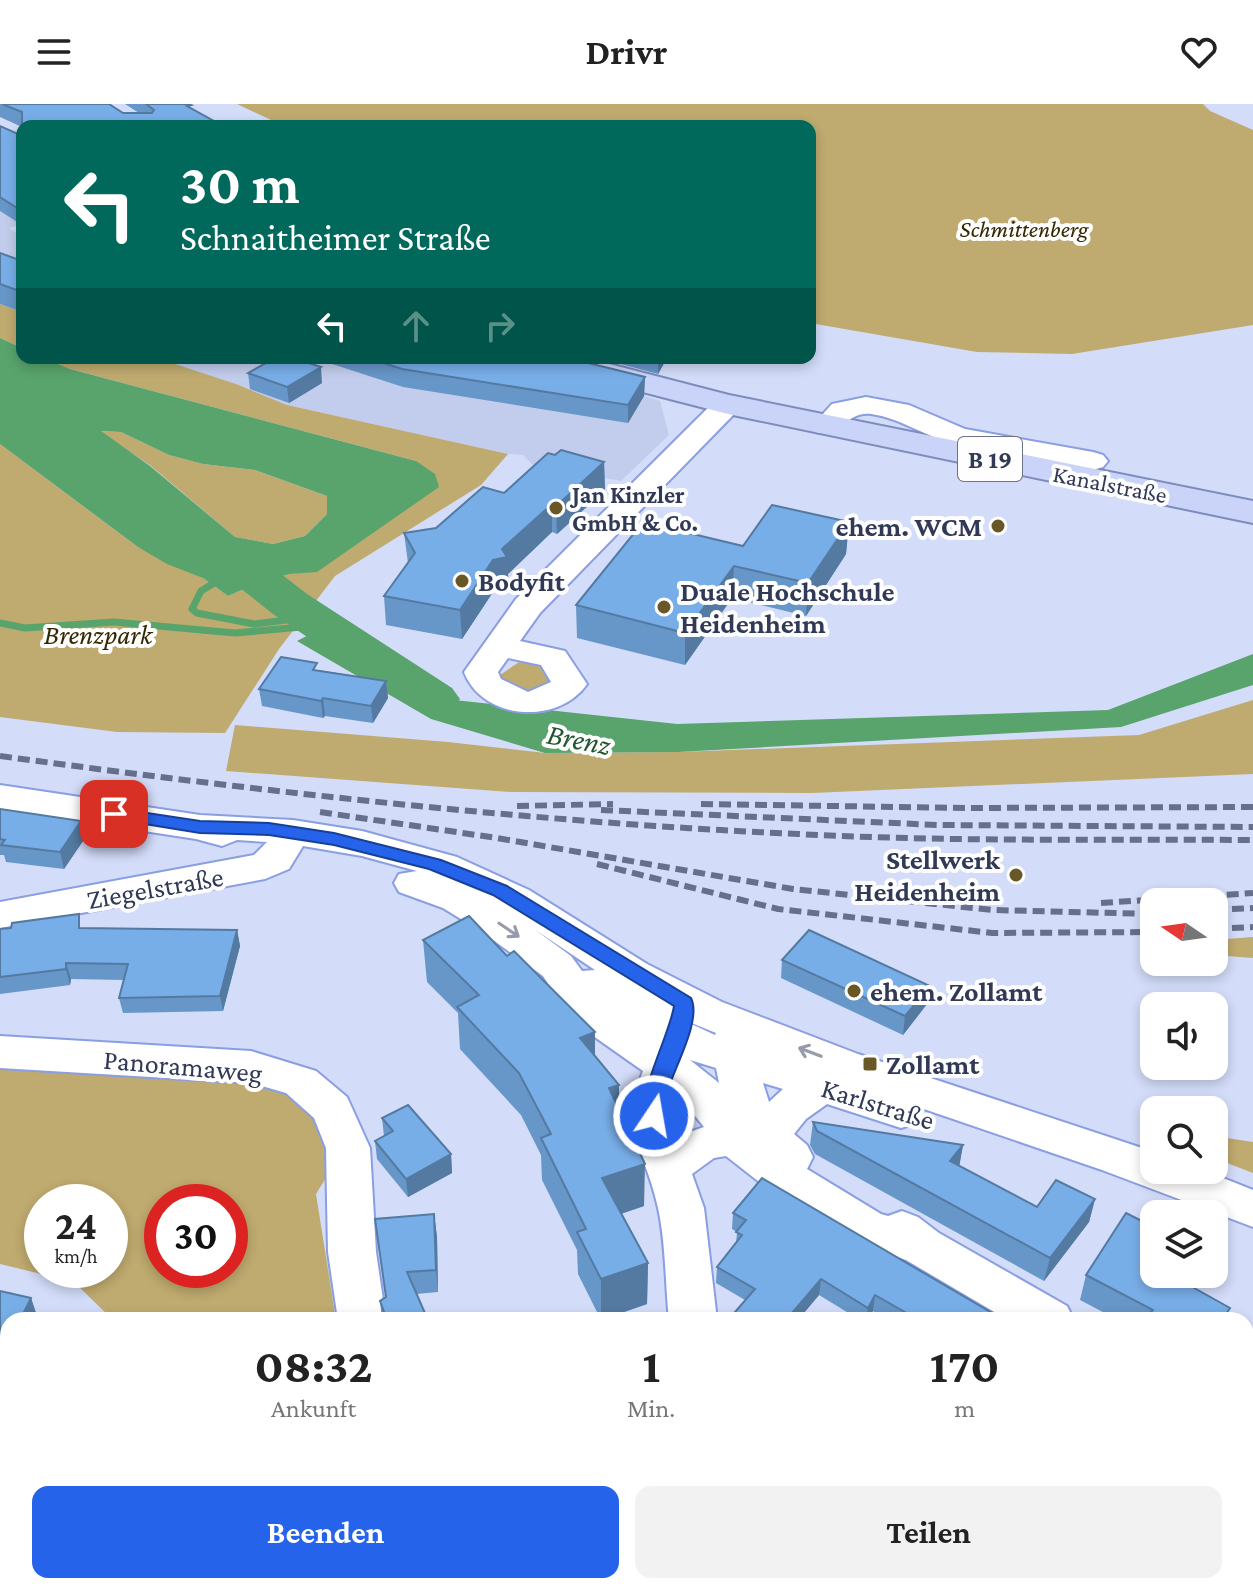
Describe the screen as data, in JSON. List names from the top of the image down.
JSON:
{
  "streets": {
    "main road": ["B 19", "Kanalstraße"],
    "street": ["Ziegelstraße", "Panoramaweg", "Karlstraße"]
  },
  "crossings": [
    ["B 19", "Kanalstraße"]
  ],
  "water": ["Brenz"],
  "parks": ["Schmittenberg", "Brenzpark"],
  "places": {
    "other": [
      "Jan Kinzler GmbH & Co.",
      "ehem. WCM",
      "Bodyfit",
      "Duale Hochschule Heidenheim",
      "Stellwerk Heidenheim",
      "ehem. Zollamt"
    ],
    "transit": ["Zollamt"]
  },
  "north": "left",
  "page": {
    "header": "Drivr",
    "turn": ["30 m", "Schnaitheimer Straße"],
    "speed": "24 km/h",
    "limit": "30",
    "eta": [
      "08:32",
      "Ankunft",
      "1",
      "Min.",
      "170",
      "m"
    ],
    "buttons": ["Beenden", "Teilen"]
  }
}
